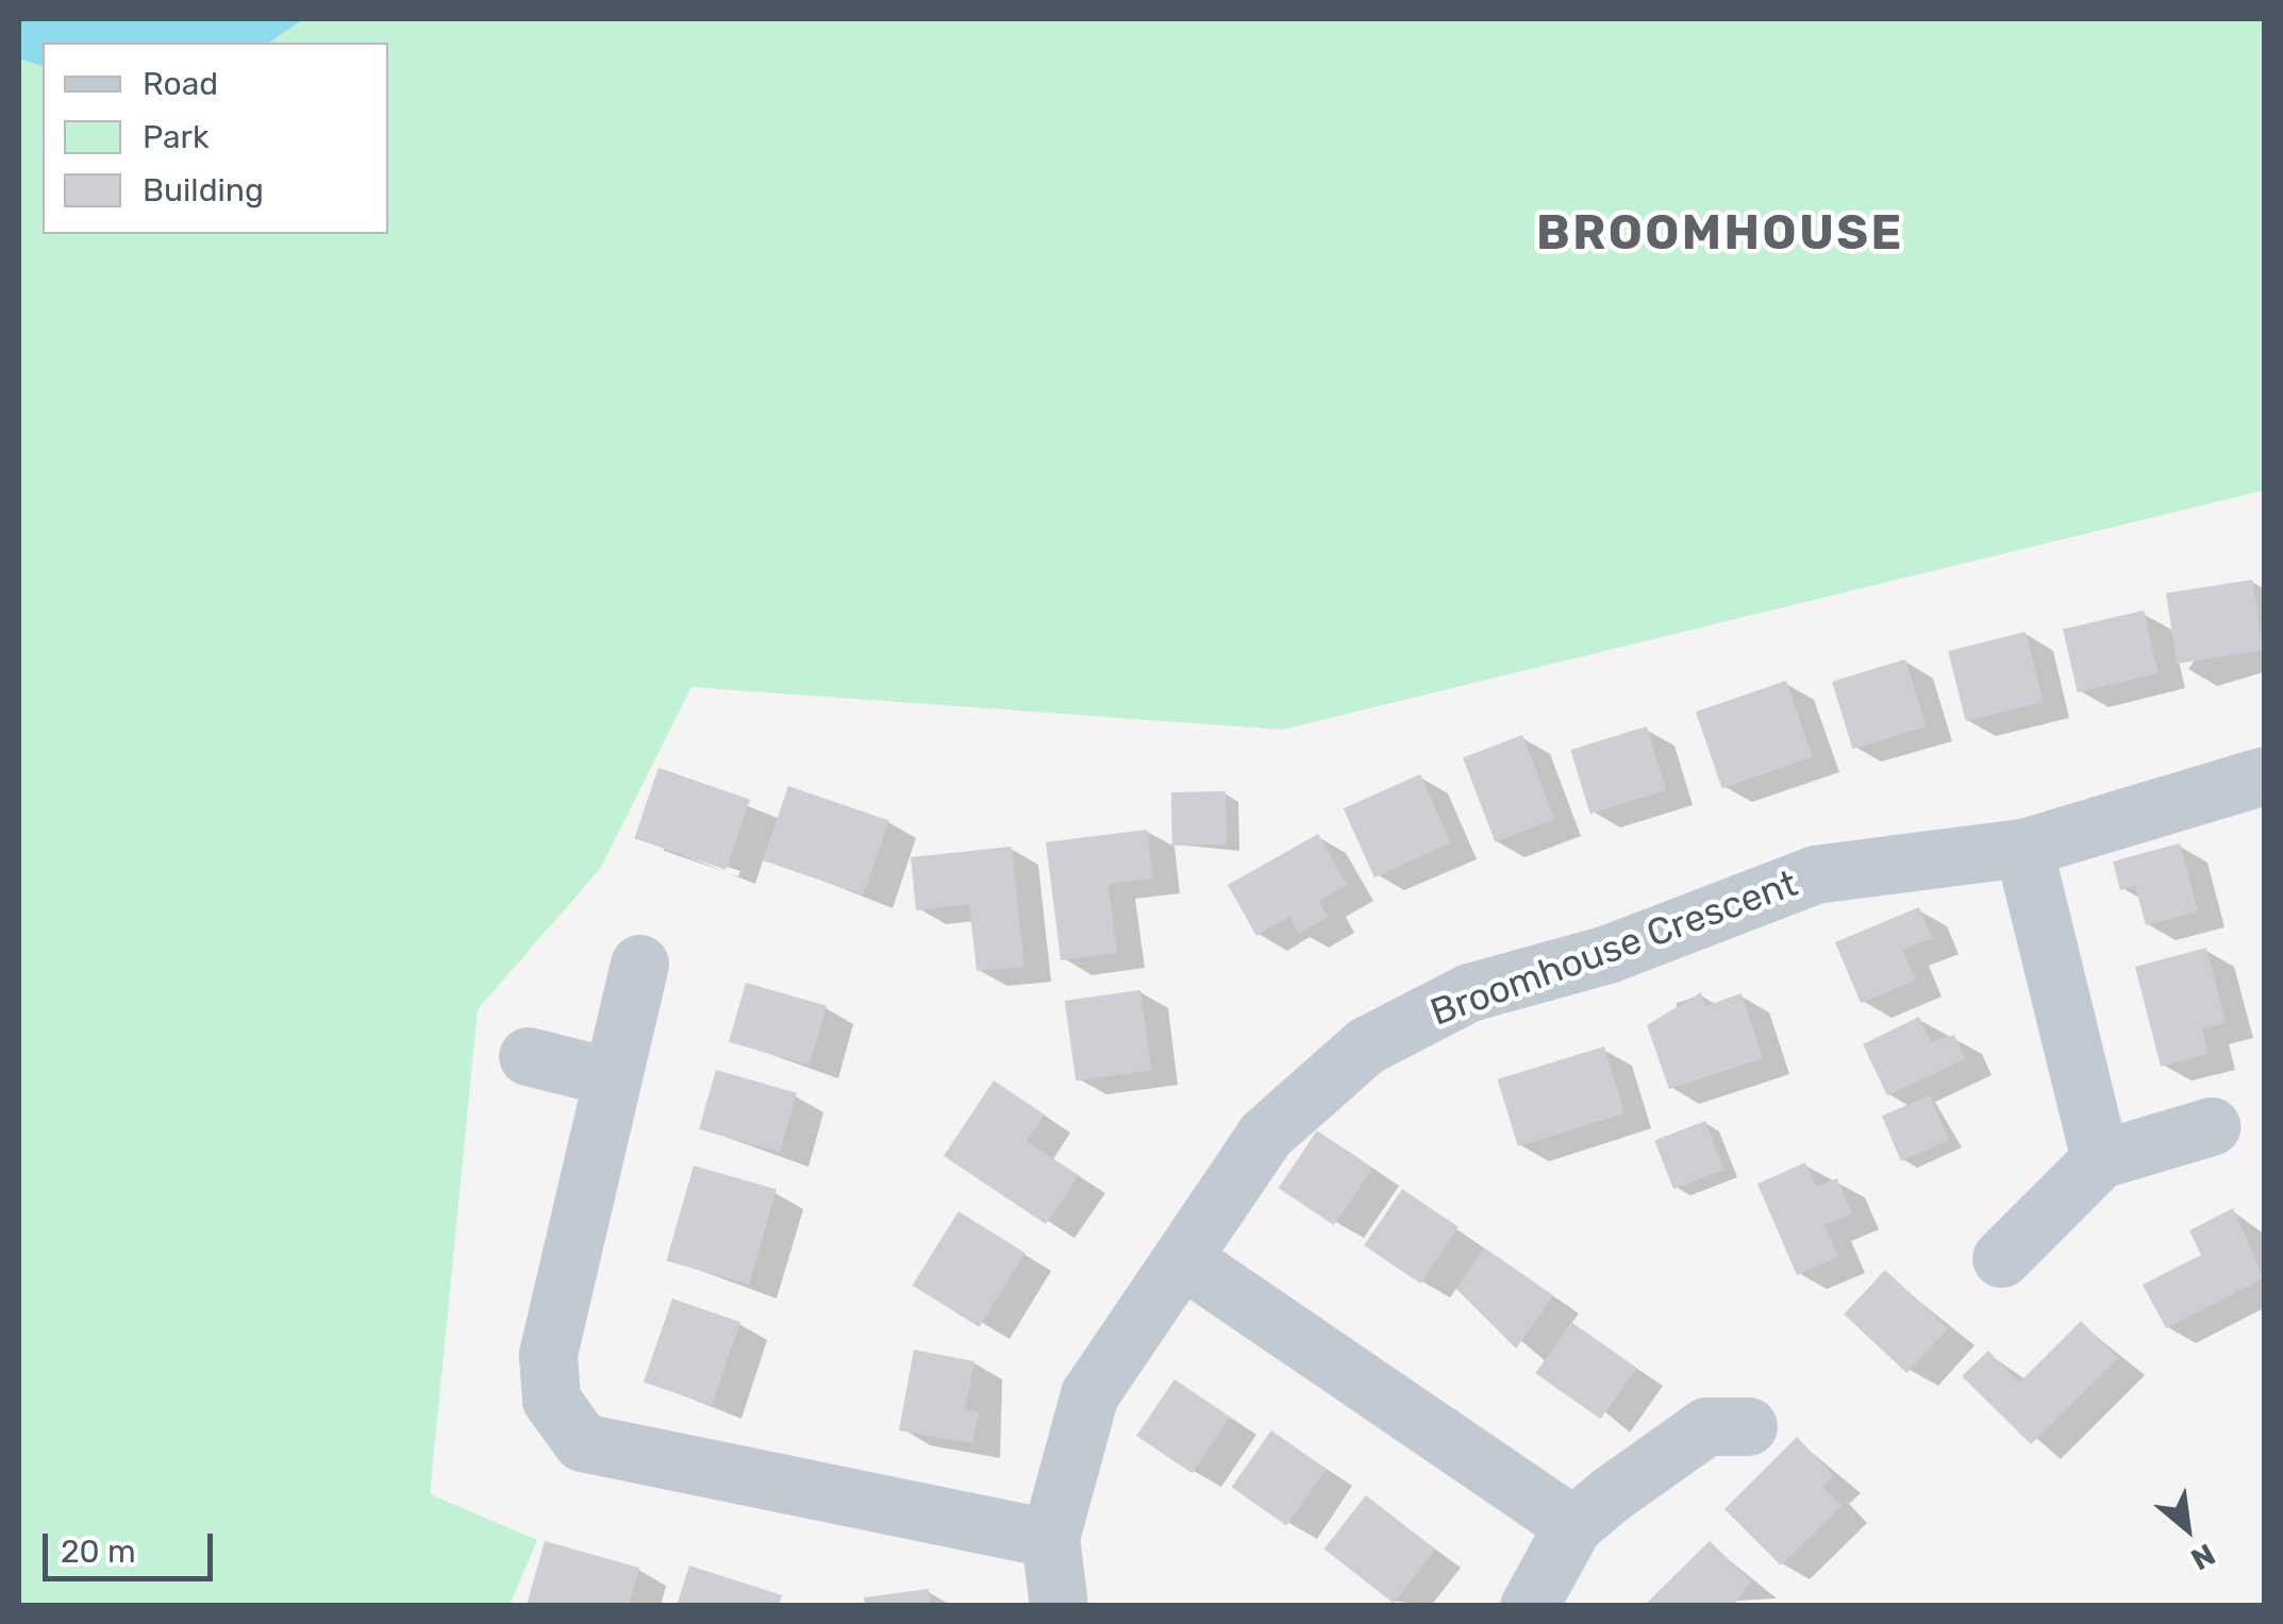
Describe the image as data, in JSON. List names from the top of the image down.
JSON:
{
  "streets": {
    "street": ["Broomhouse Crescent"]
  },
  "districts": ["BROOMHOUSE"],
  "legend": ["Road", "Park", "Building"],
  "scale_bar": "20 m",
  "north": "bottom right"
}
